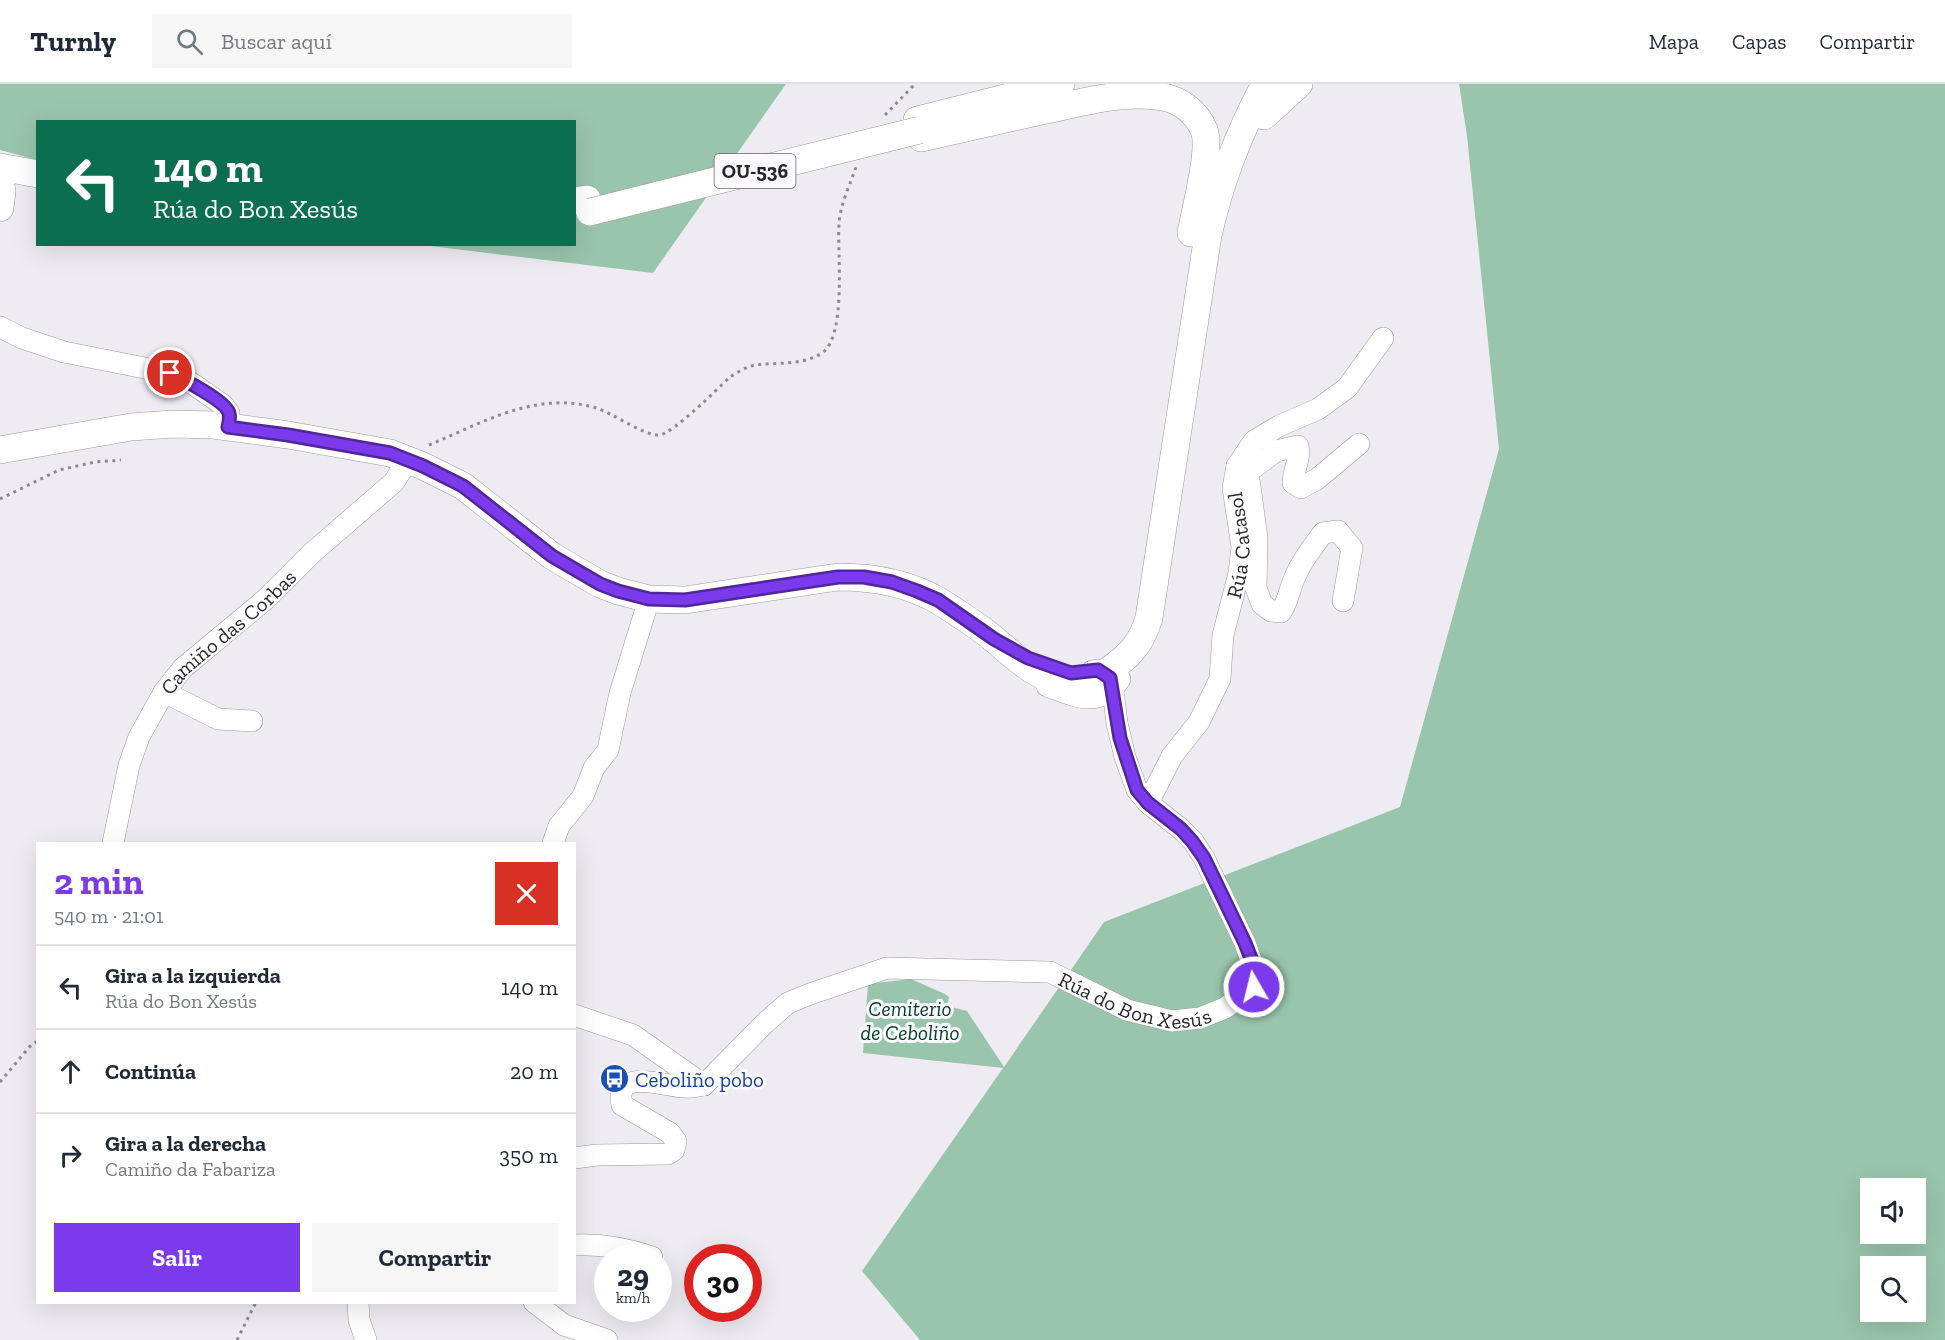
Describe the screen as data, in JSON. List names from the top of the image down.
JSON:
{
  "streets": {
    "main road": ["OU-536"],
    "street": ["Rúa Catasol", "Camiño das Corbas", "Rúa do Bon Xesús"]
  },
  "crossings": [
    ["Rúa Catasol", "Rúa do Bon Xesús"]
  ],
  "parks": ["Cemiterio de Ceboliño"],
  "places": {
    "bus stop": ["Ceboliño pobo"]
  },
  "page": {
    "header": "Turnly",
    "search": "Buscar aquí",
    "nav": ["Mapa", "Capas", "Compartir"],
    "turn": ["140 m", "Rúa do Bon Xesús"],
    "heading": ["2 min", "540 m · 21:01"],
    "list": [
      {
        "name": "Gira a la izquierda",
        "note": "Rúa do Bon Xesús",
        "value": "140 m"
      },
      {
        "name": "Continúa",
        "value": "20 m"
      },
      {
        "name": "Gira a la derecha",
        "note": "Camiño da Fabariza",
        "value": "350 m"
      }
    ],
    "buttons": ["Salir", "Compartir"],
    "speed": "29 km/h",
    "limit": "30"
  }
}
